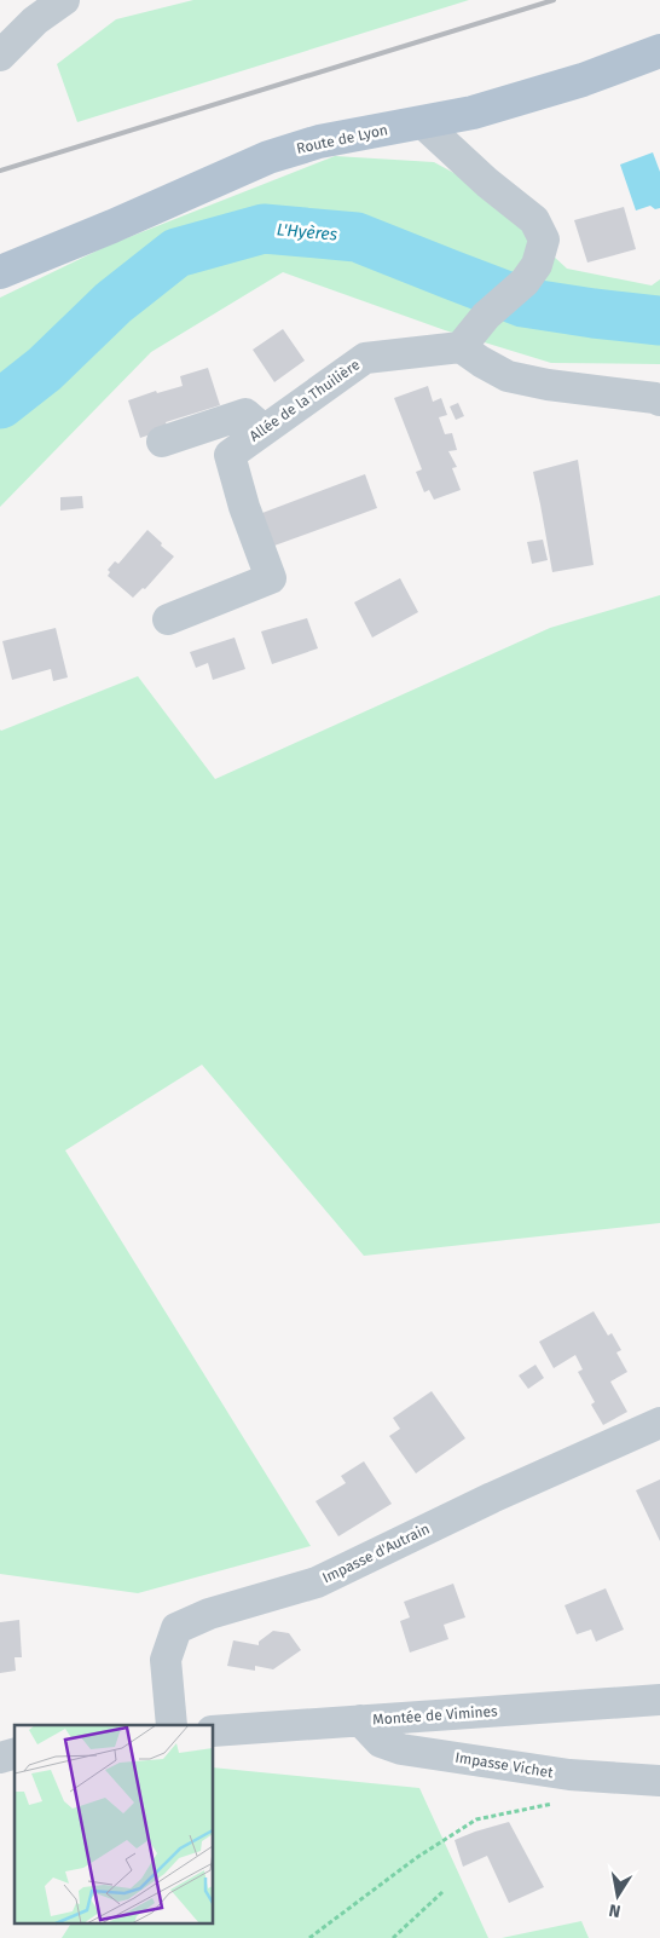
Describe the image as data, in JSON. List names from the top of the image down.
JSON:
{
  "streets": {
    "main road": ["Route de Lyon"],
    "street": [
      "Allée de la Thuilière",
      "Impasse d'Autrain",
      "Montée de Vimines",
      "Impasse Vichet"
    ]
  },
  "crossings": [
    ["Montée de Vimines", "Impasse Vichet"]
  ],
  "water": ["L'Hyères"],
  "north": "bottom"
}
